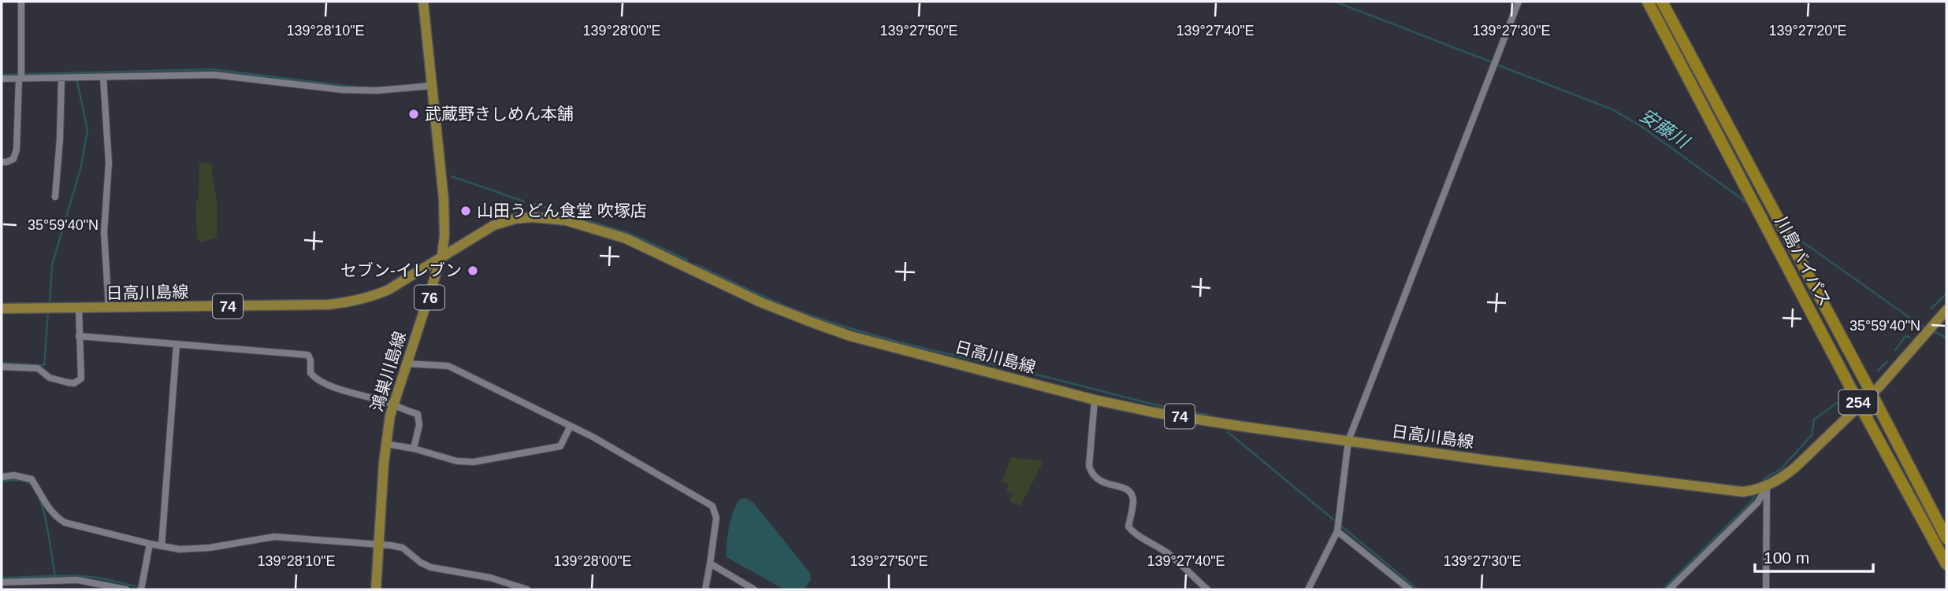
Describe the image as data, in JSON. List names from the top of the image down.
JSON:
{
  "streets": {
    "highway": ["川島バイパス", "254"],
    "main road": [
      "日高川島線",
      "76",
      "74",
      "鴻巣川島線"
    ]
  },
  "crossings": [
    ["川島バイパス", "日高川島線"],
    ["日高川島線", "鴻巣川島線"]
  ],
  "water": ["安藤川"],
  "places": ["武蔵野きしめん本舗", "山田うどん食堂 吹塚店", "セブン-イレブン"],
  "scale_bar": "100 m",
  "coordinates": [
    "139°28'10\"E",
    "139°28'00\"E",
    "139°27'50\"E",
    "139°27'40\"E",
    "139°27'30\"E",
    "139°27'20\"E",
    "35°59'40\"N"
  ]
}
